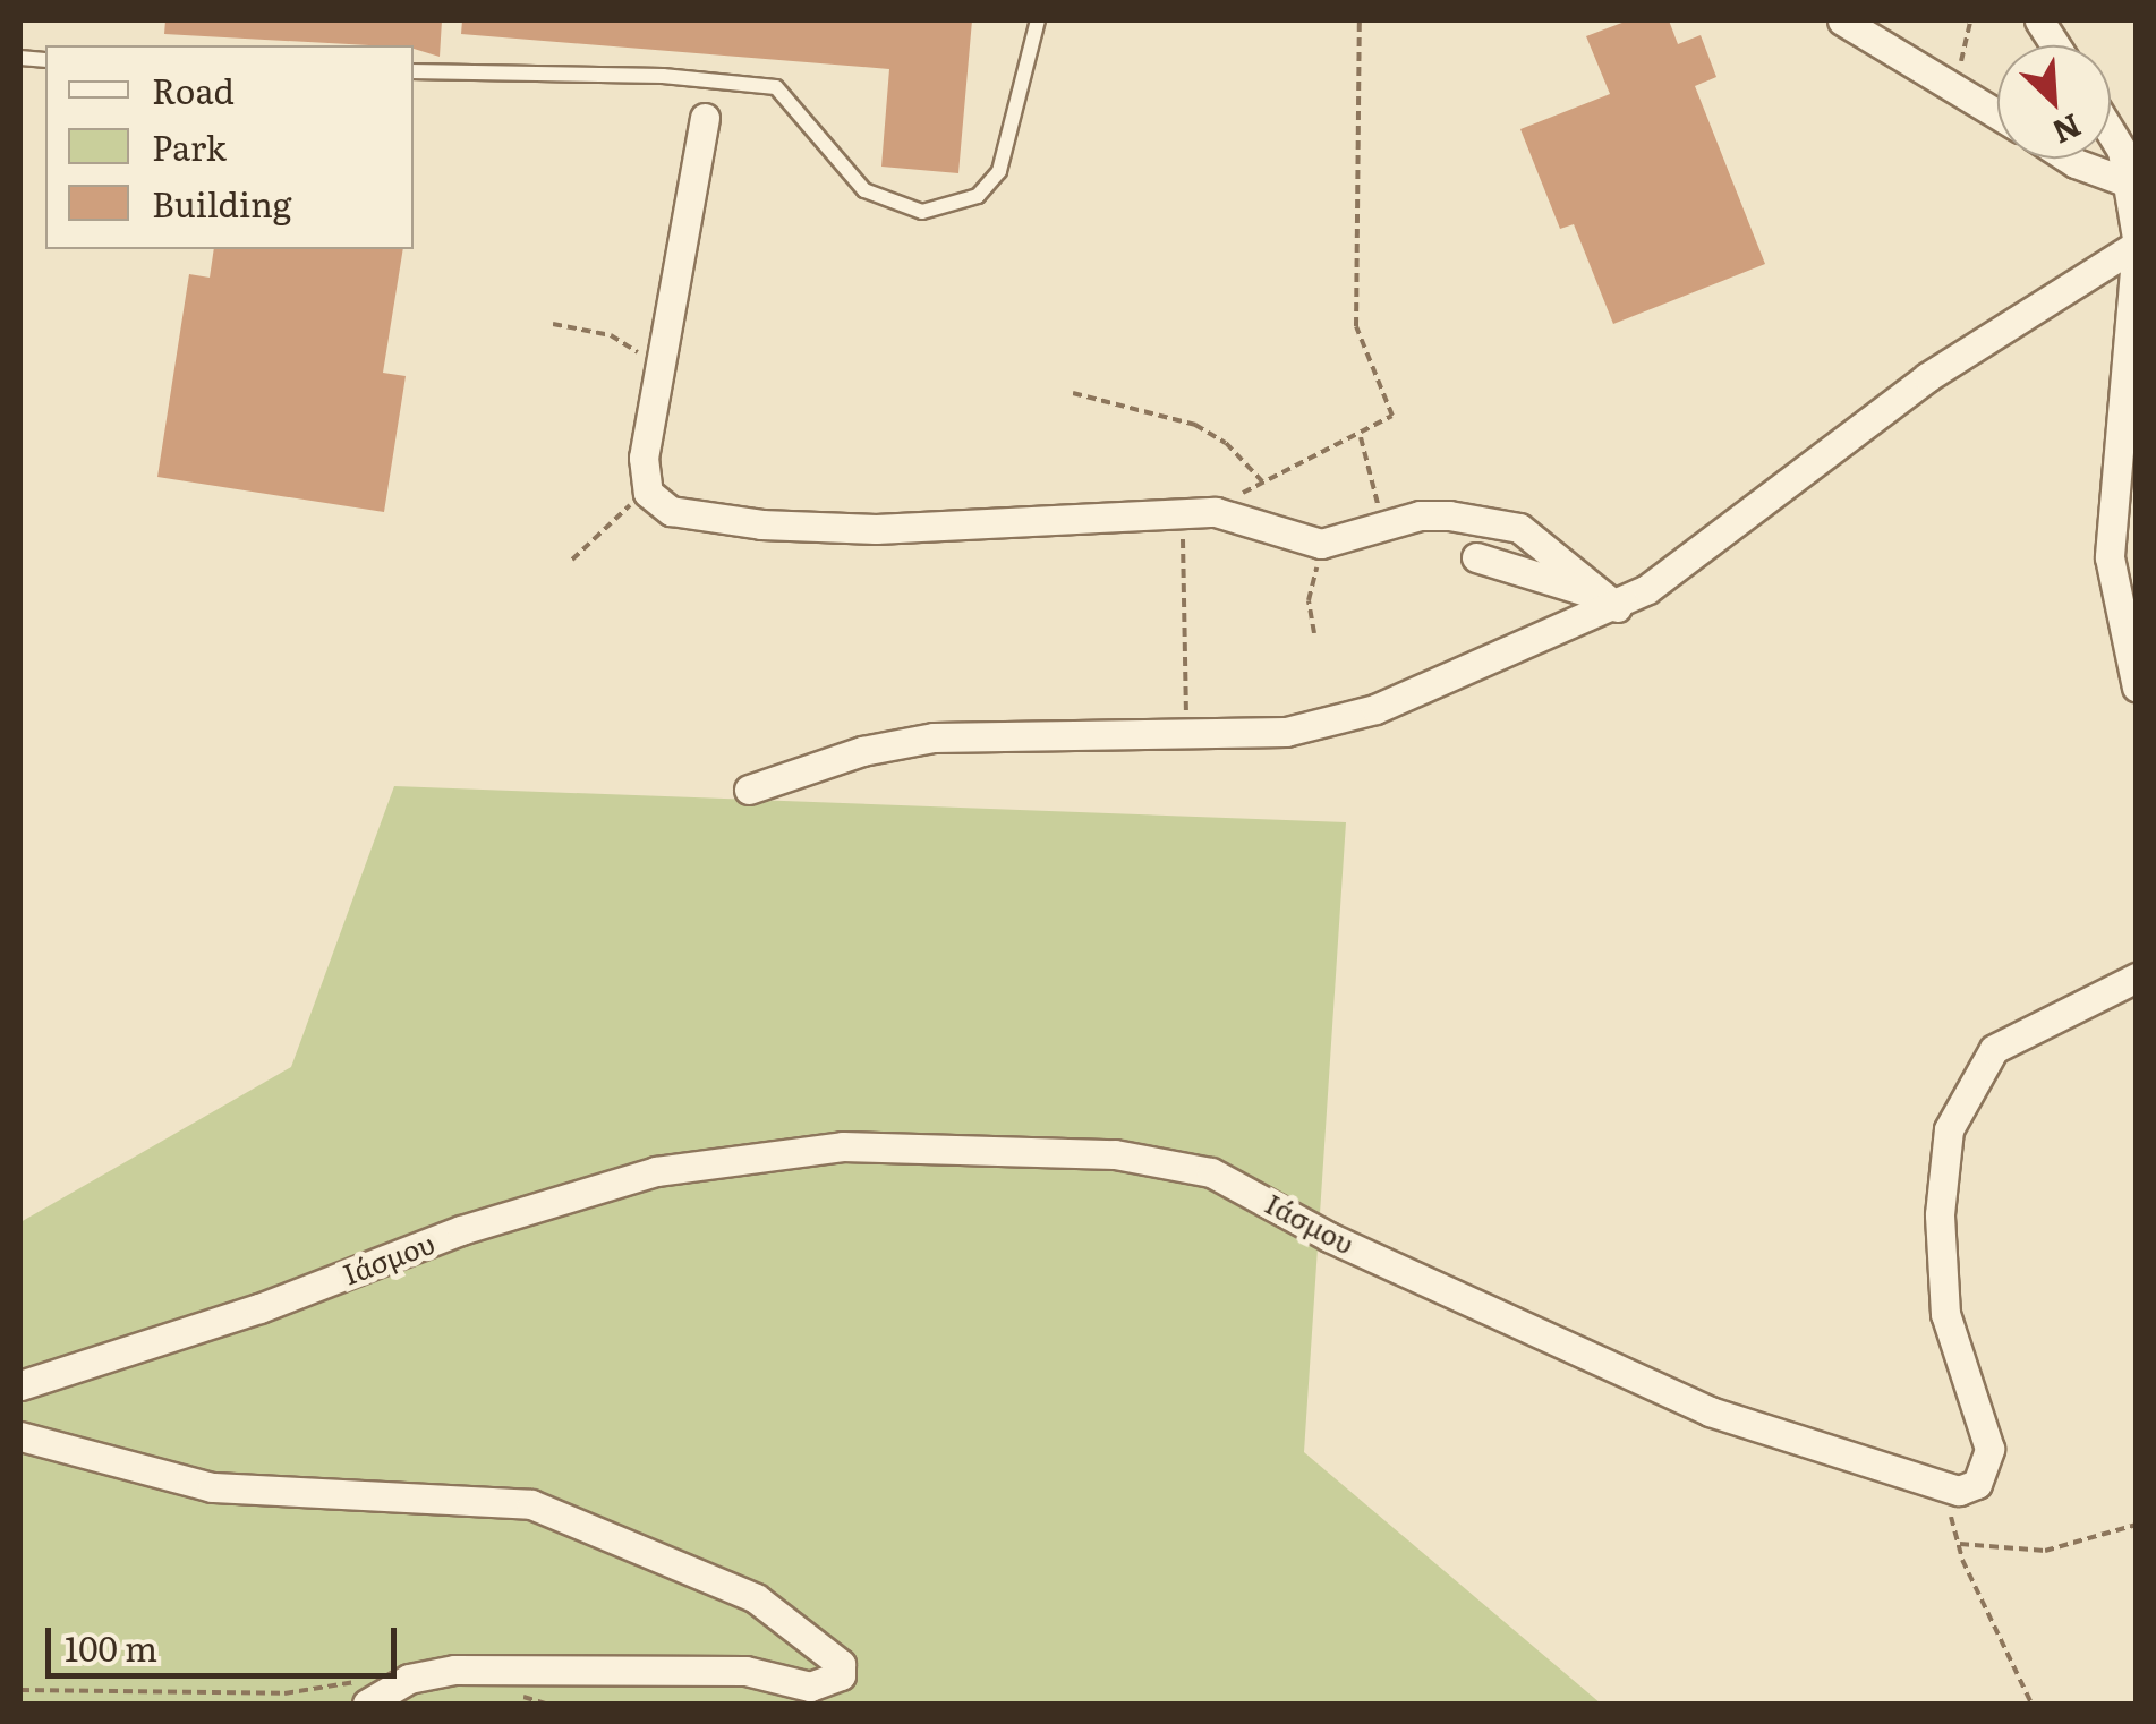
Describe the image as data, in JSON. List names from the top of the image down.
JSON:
{
  "streets": {
    "street": ["Ιάσμου"]
  },
  "legend": ["Road", "Park", "Building"],
  "scale_bar": "100 m",
  "north": "bottom right"
}
